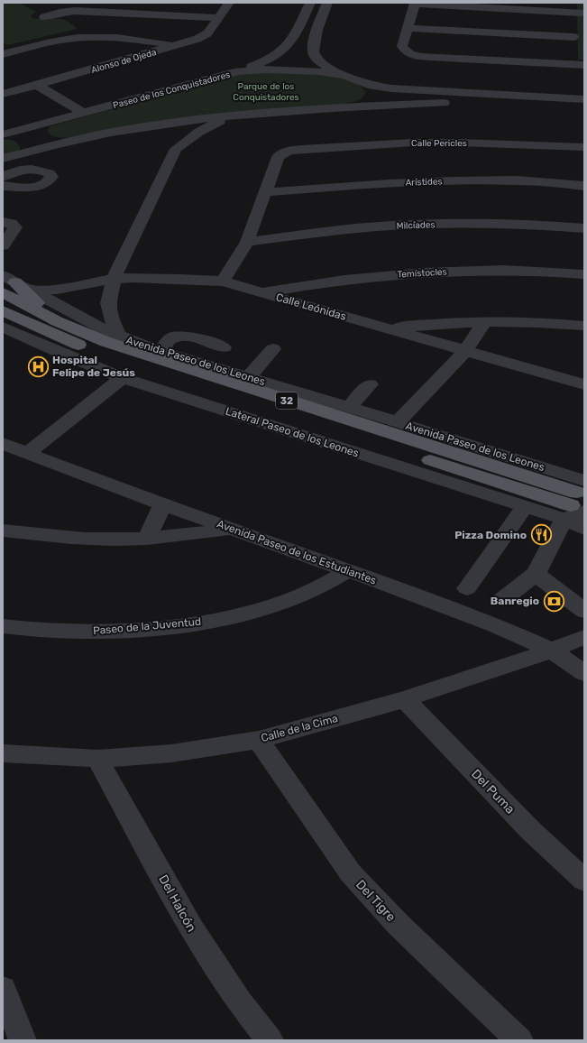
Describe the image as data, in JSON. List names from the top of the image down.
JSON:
{
  "streets": {
    "main road": ["Avenida Paseo de los Leones", "32"],
    "street": [
      "Alonso de Ojeda",
      "Paseo de los Conquistadores",
      "Calle Pericles",
      "Arístides",
      "Milcíades",
      "Temístocles",
      "Calle Leónidas",
      "Lateral Paseo de los Leones",
      "Avenida Paseo de los Estudiantes",
      "Paseo de la Juventud",
      "Calle de la Cima",
      "Del Puma",
      "Del Tigre",
      "Del Halcón"
    ]
  },
  "crossings": [
    ["Calle Pericles", "Arístides"],
    ["Temístocles", "Calle Leónidas"],
    ["Calle Leónidas", "Avenida Paseo de los Leones"],
    ["Avenida Paseo de los Leones", "Lateral Paseo de los Leones"],
    ["Avenida Paseo de los Estudiantes", "Paseo de la Juventud"],
    ["Avenida Paseo de los Estudiantes", "Calle de la Cima"],
    ["Calle de la Cima", "Del Puma"],
    ["Calle de la Cima", "Del Tigre"],
    ["Calle de la Cima", "Del Halcón"]
  ],
  "parks": ["Parque de los Conquistadores"],
  "places": {
    "hospital": ["Hospital Felipe de Jesús"],
    "restaurant": ["Pizza Domino"],
    "bank": ["Banregio"]
  }
}
